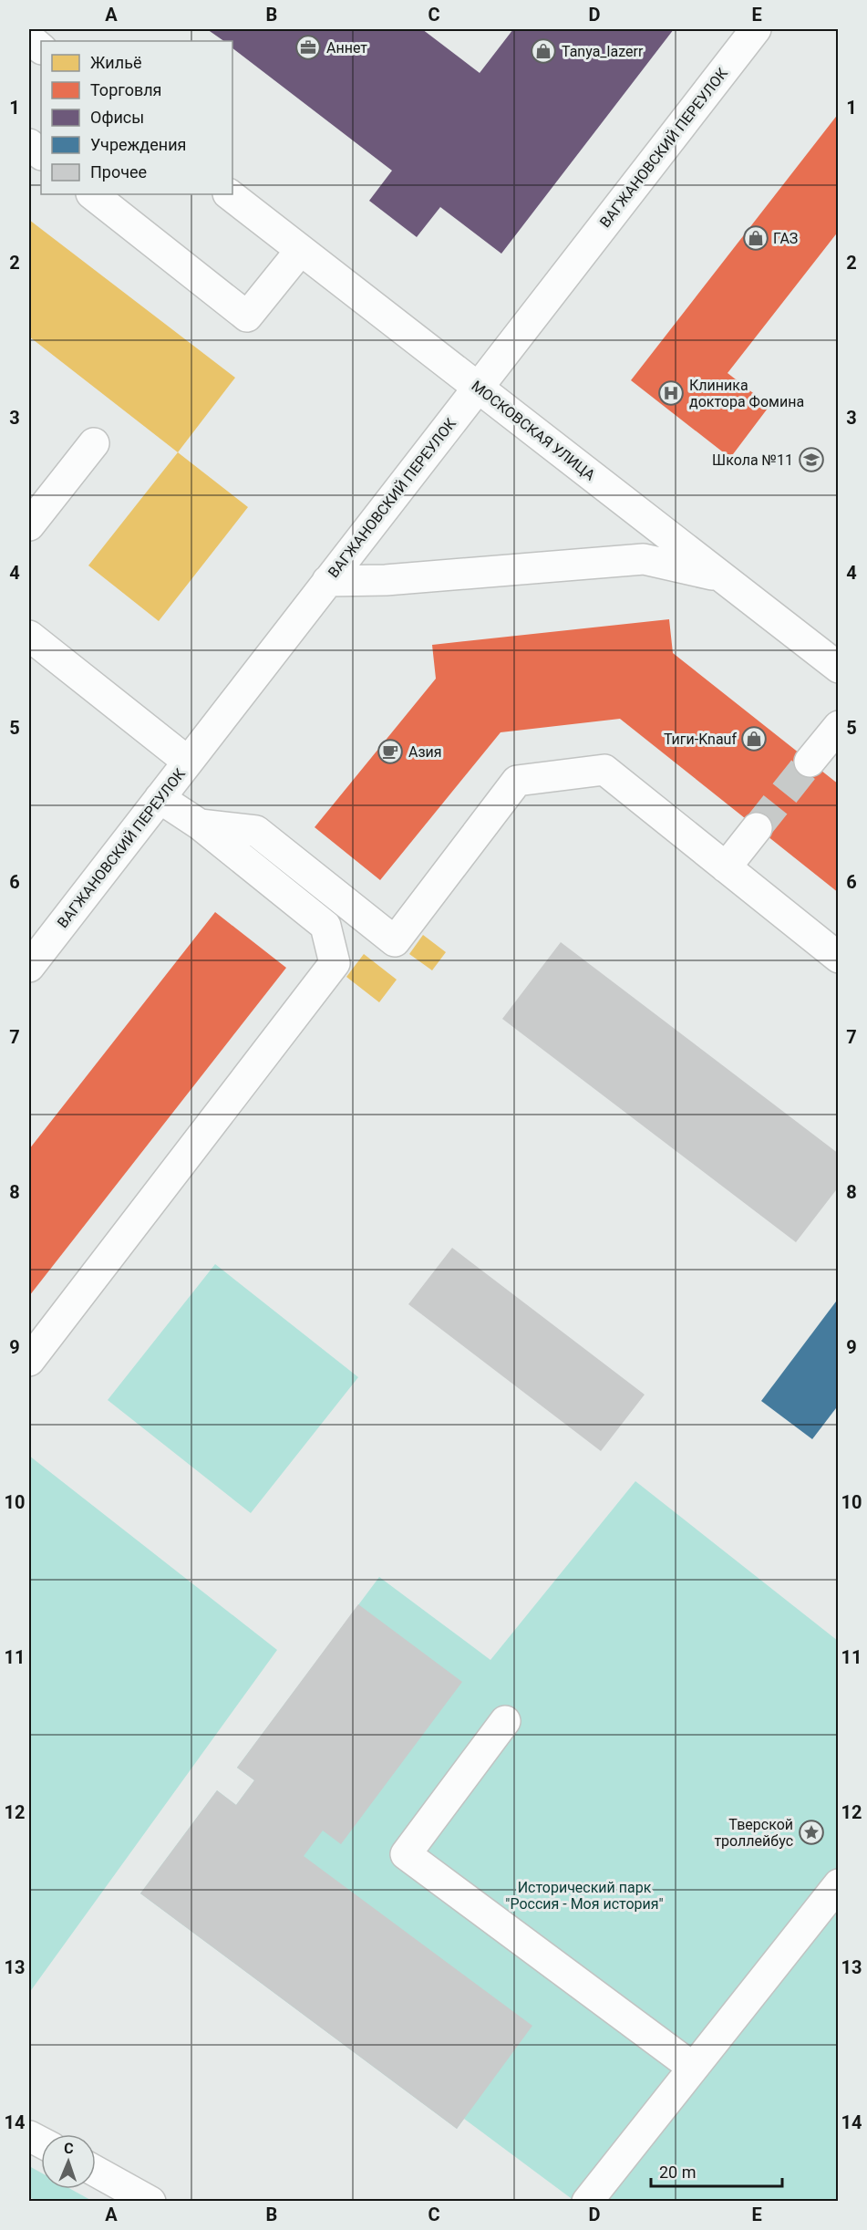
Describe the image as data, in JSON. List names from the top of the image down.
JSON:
{
  "streets": {
    "street": ["ВАГЖАНОВСКИЙ ПЕРЕУЛОК", "МОСКОВСКАЯ УЛИЦА"]
  },
  "crossings": [
    ["ВАГЖАНОВСКИЙ ПЕРЕУЛОК", "МОСКОВСКАЯ УЛИЦА"]
  ],
  "parks": ["Исторический парк \"Россия - Моя история\""],
  "places": {
    "office": ["Аннет"],
    "shop": ["Tanya_lazerr", "ГАЗ", "Тиги-Knauf"],
    "hospital": ["Клиника доктора Фомина"],
    "school or university": ["Школа №11"],
    "cafe": ["Азия"],
    "place": ["Тверской троллейбус"]
  },
  "legend": [
    "Жильё",
    "Торговля",
    "Офисы",
    "Учреждения",
    "Прочее"
  ],
  "scale_bar": "20 m",
  "north": "top",
  "grid": {
    "columns": [
      "A",
      "B",
      "C",
      "D",
      "E"
    ],
    "rows": [
      "1",
      "2",
      "3",
      "4",
      "5",
      "6",
      "7",
      "8",
      "9",
      "10",
      "11",
      "12",
      "13",
      "14"
    ]
  }
}
